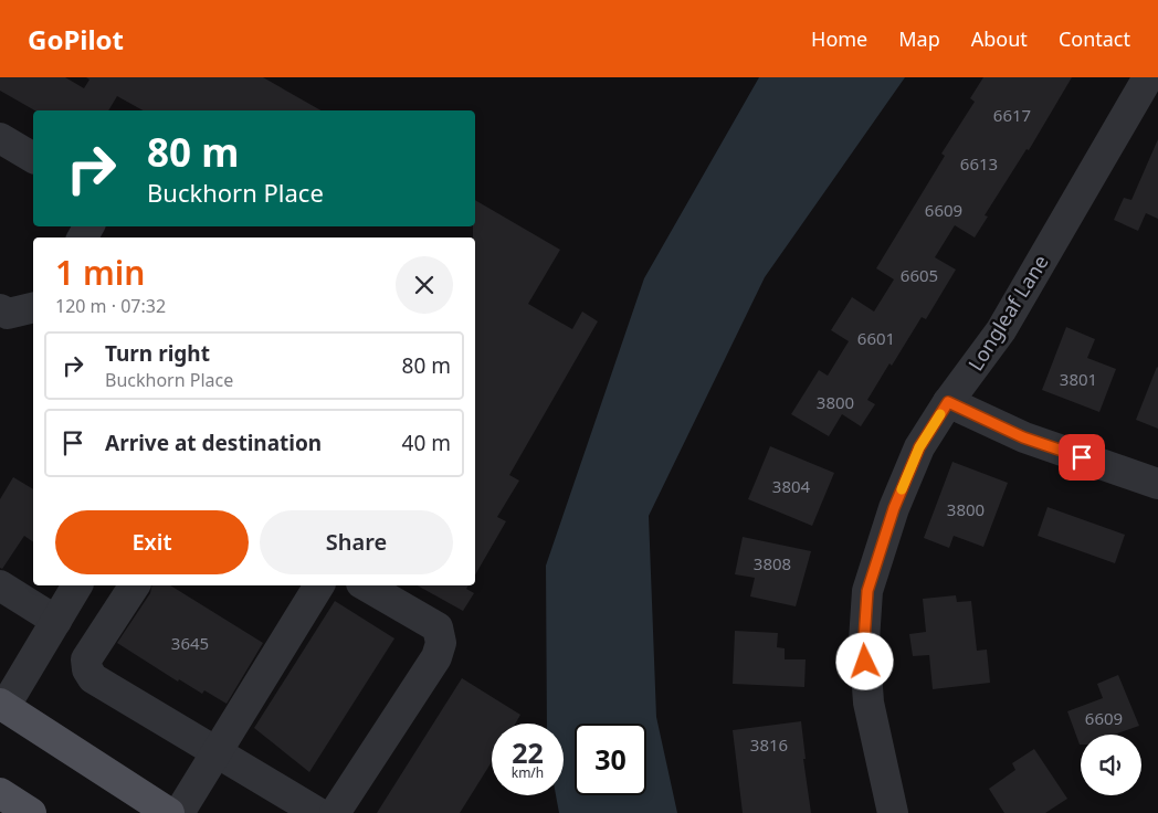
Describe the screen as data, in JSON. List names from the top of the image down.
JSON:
{
  "streets": {
    "street": ["Longleaf Lane"]
  },
  "house_numbers": [
    "6617",
    "6613",
    "6609",
    "6605",
    "6601",
    "3801",
    "3800",
    "3804",
    "3800",
    "3808",
    "3645",
    "6609",
    "3816"
  ],
  "page": {
    "header": "GoPilot",
    "nav": [
      "Home",
      "Map",
      "About",
      "Contact"
    ],
    "turn": ["80 m", "Buckhorn Place"],
    "heading": ["1 min", "120 m · 07:32"],
    "list": [
      {
        "name": "Turn right",
        "note": "Buckhorn Place",
        "value": "80 m"
      },
      {
        "name": "Arrive at destination",
        "value": "40 m"
      }
    ],
    "buttons": ["Exit", "Share"],
    "speed": "22 km/h",
    "limit": "30"
  }
}
